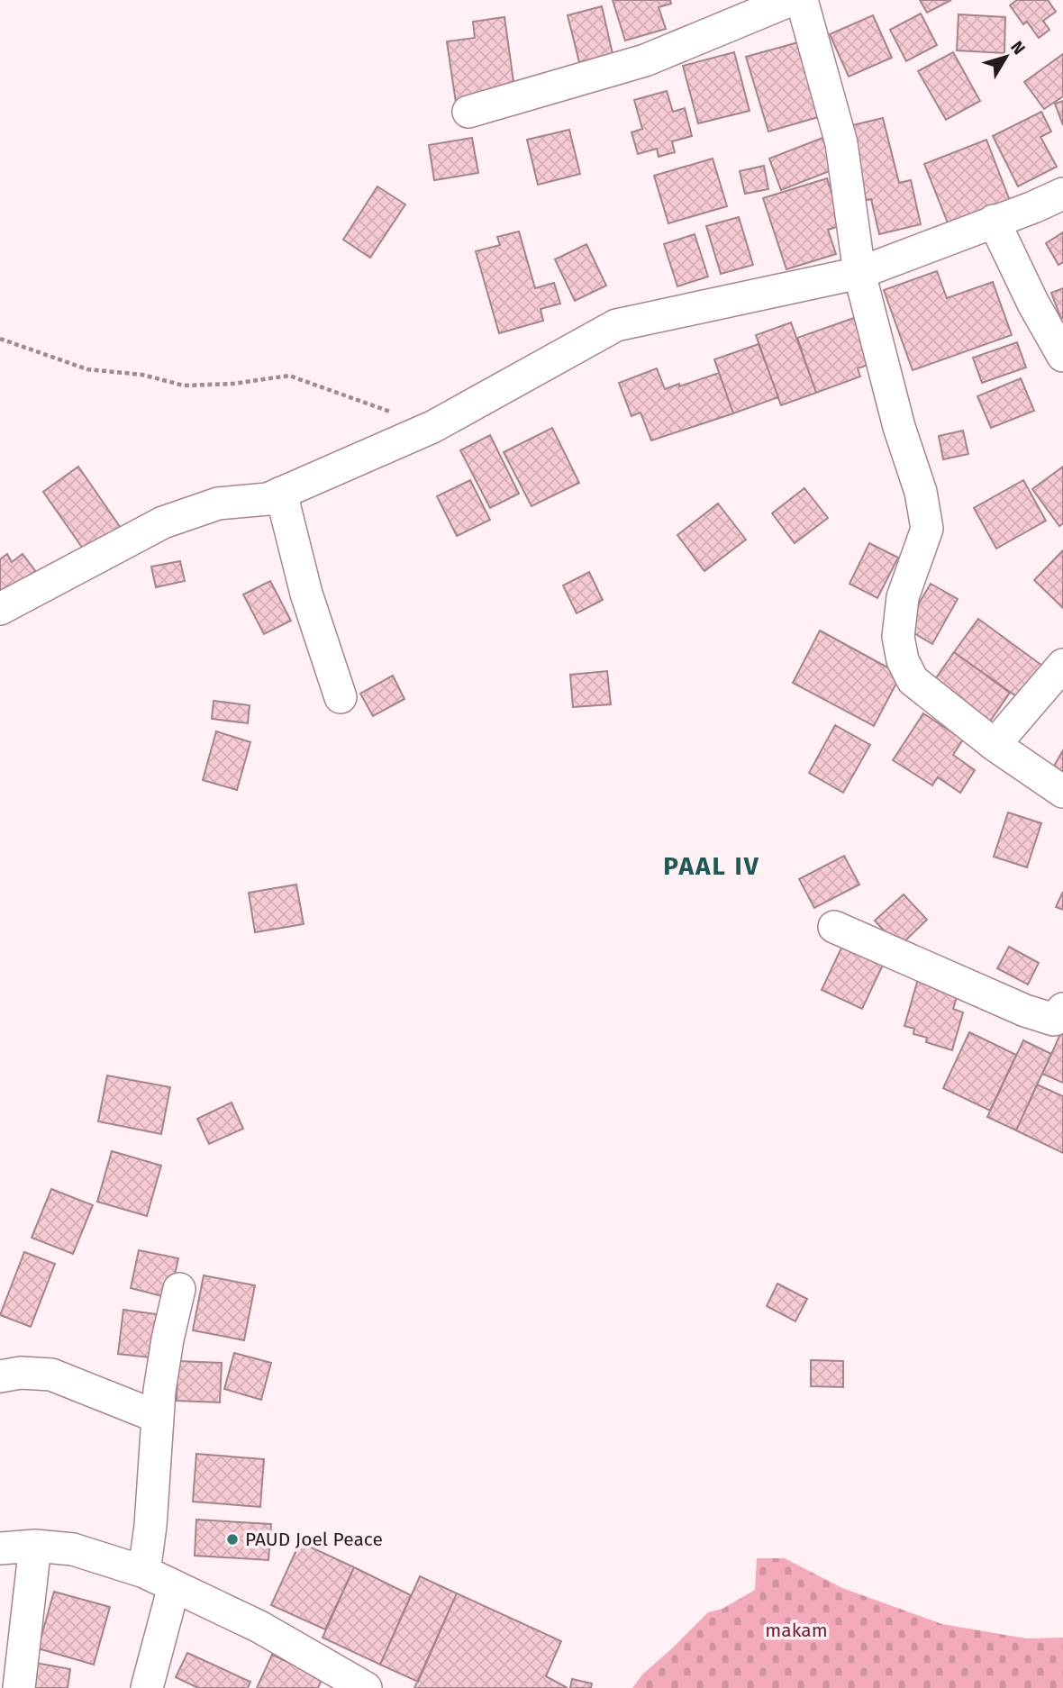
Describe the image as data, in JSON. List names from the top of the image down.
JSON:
{
  "districts": ["PAAL IV"],
  "parks": ["makam"],
  "places": ["PAUD Joel Peace"],
  "north": "top right"
}
